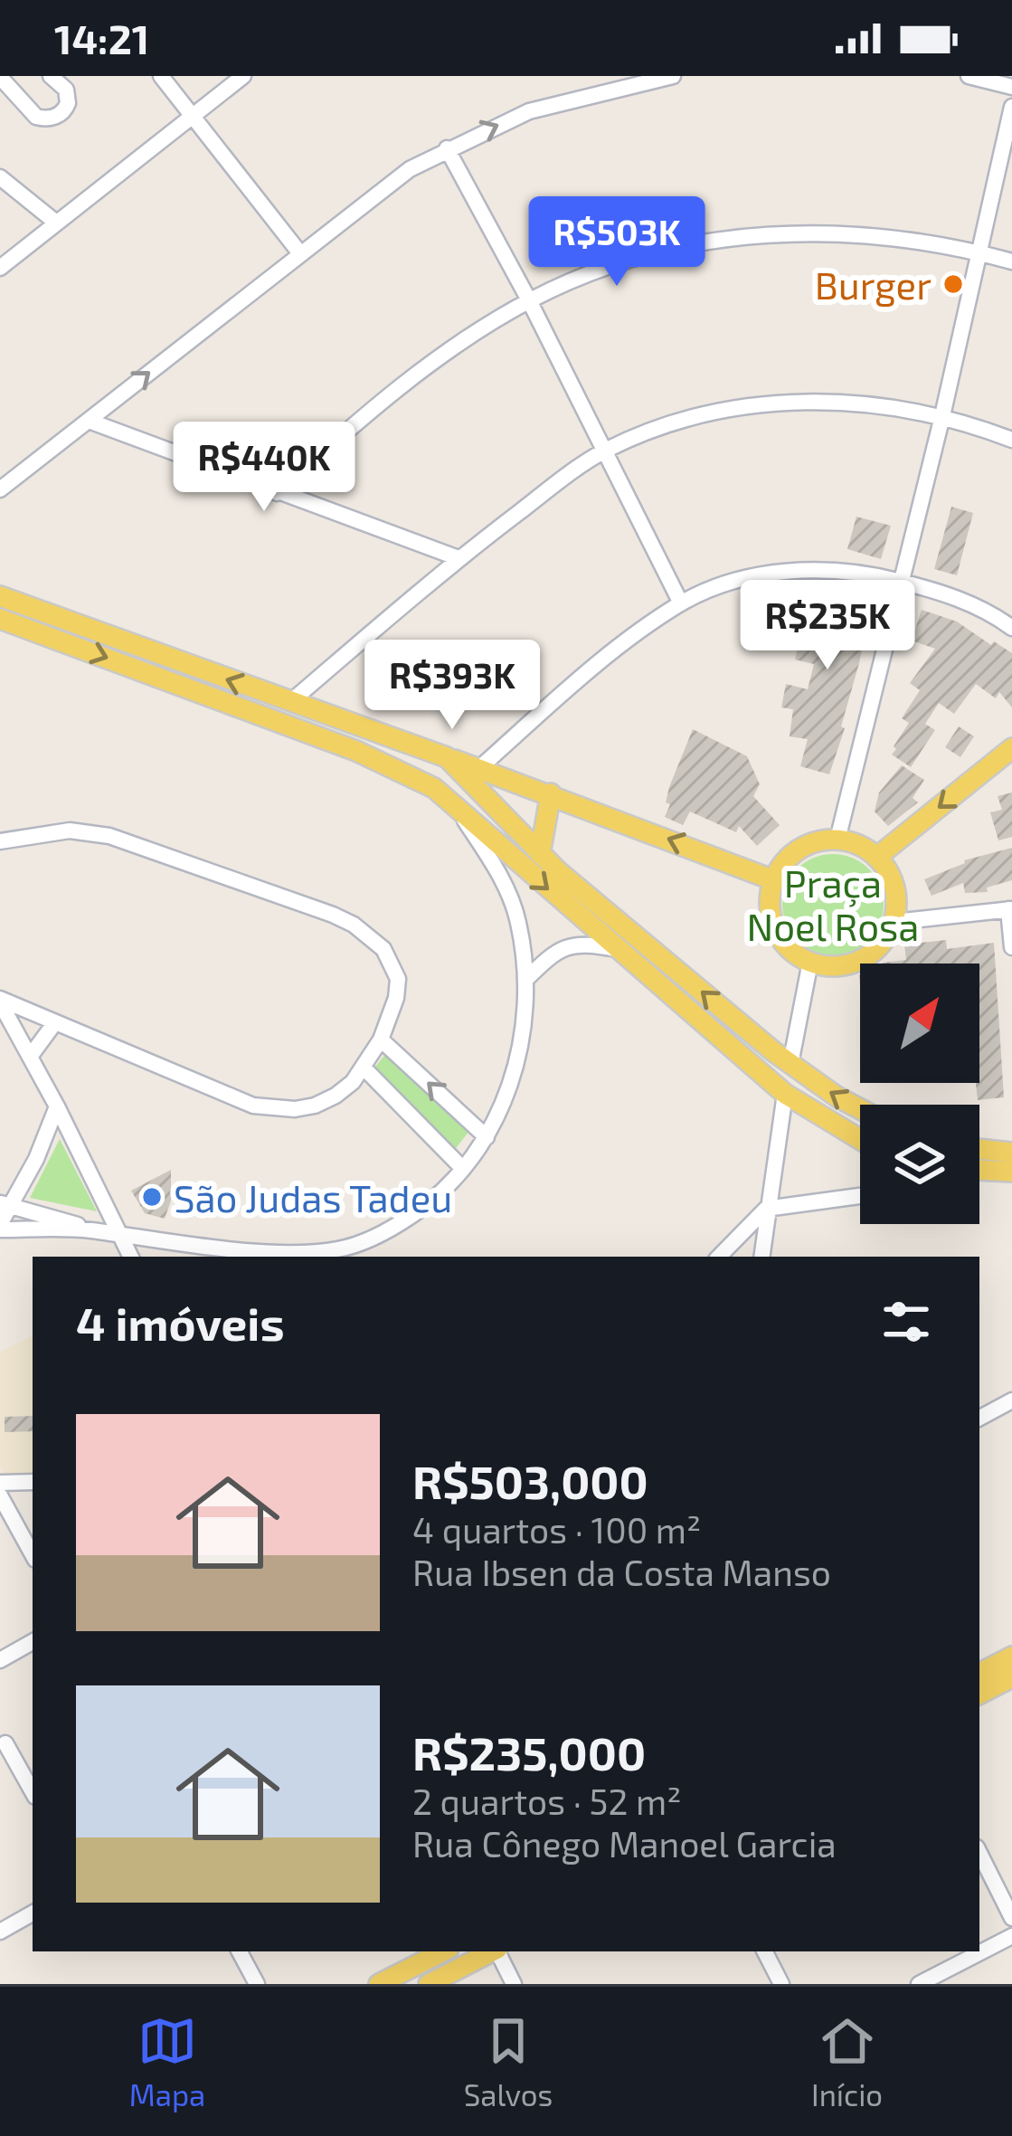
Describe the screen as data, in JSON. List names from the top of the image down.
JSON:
{
  "parks": ["Praça Noel Rosa"],
  "places": ["Burger", "São Judas Tadeu"],
  "north": "top right",
  "page": {
    "status": "14:21",
    "price": [
      "R$503K",
      "R$440K",
      "R$235K",
      "R$393K"
    ],
    "heading": "4 imóveis",
    "list": [
      {
        "name": "R$503,000",
        "note": "4 quartos · 100 m² · Rua Ibsen da Costa Manso"
      },
      {
        "name": "R$235,000",
        "note": "2 quartos · 52 m² · Rua Cônego Manoel Garcia"
      }
    ],
    "tabs": ["Mapa", "Salvos", "Início"]
  }
}
